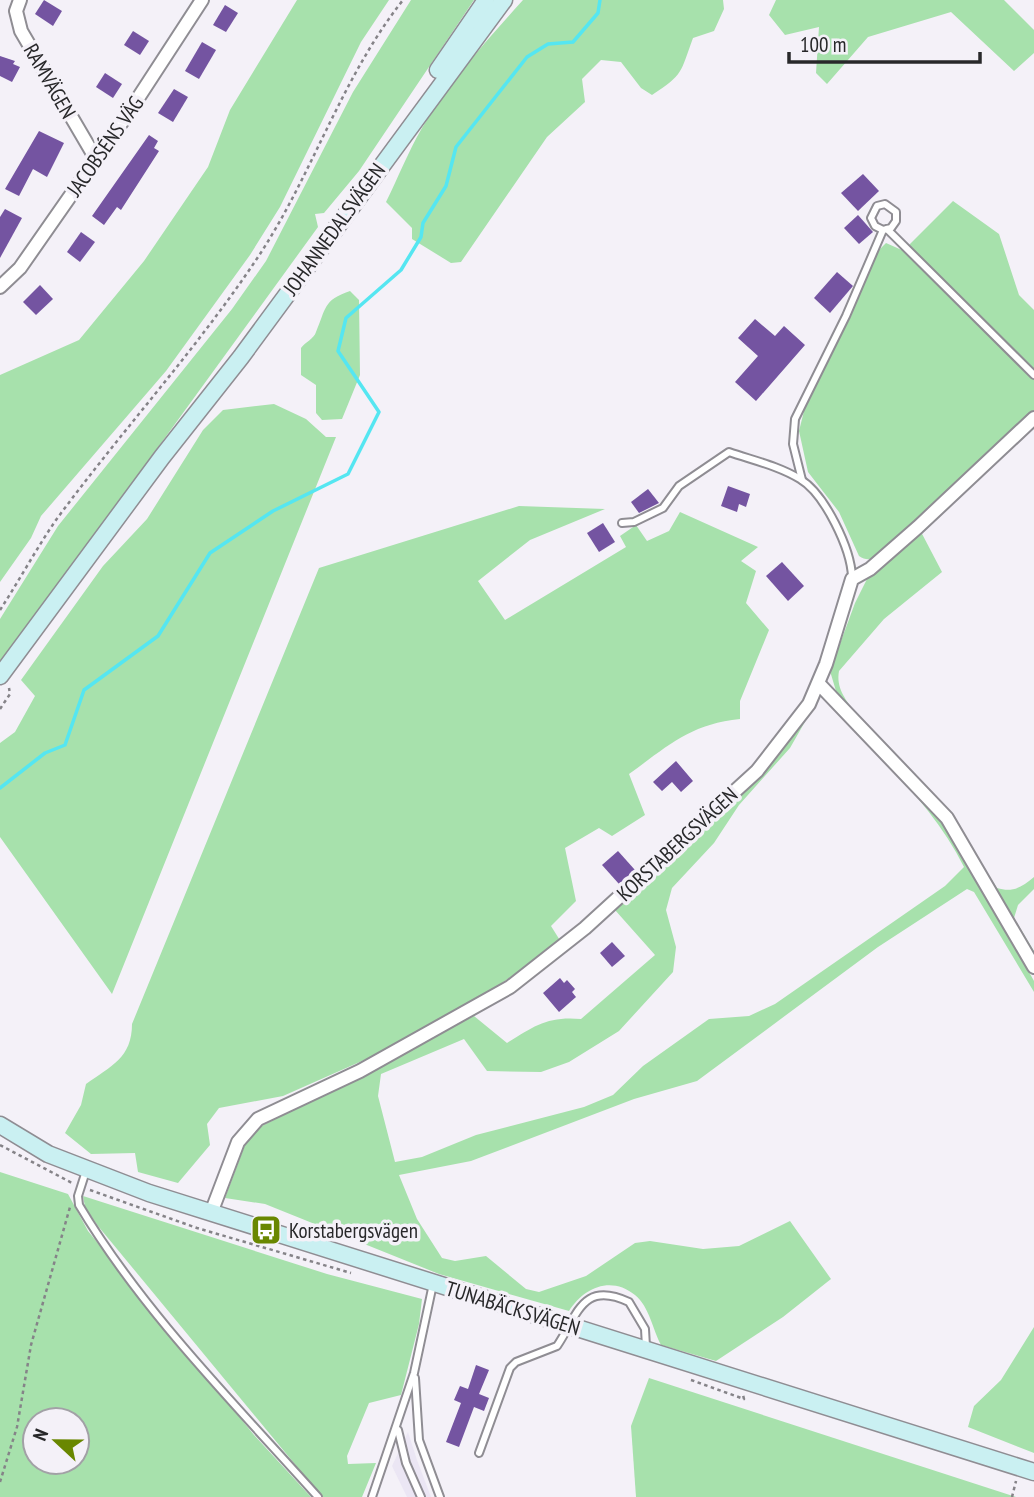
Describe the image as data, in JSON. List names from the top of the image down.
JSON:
{
  "streets": {
    "main road": ["JOHANNEDALSVÄGEN", "TUNABÄCKSVÄGEN"],
    "street": ["RAMVÄGEN", "JACOBSÉNS VÄG", "KORSTABERGSVÄGEN"]
  },
  "crossings": [
    ["RAMVÄGEN", "JACOBSÉNS VÄG"],
    ["KORSTABERGSVÄGEN", "TUNABÄCKSVÄGEN"]
  ],
  "places": {
    "bus stop": ["Korstabergsvägen"]
  },
  "scale_bar": "100 m",
  "north": "left"
}
